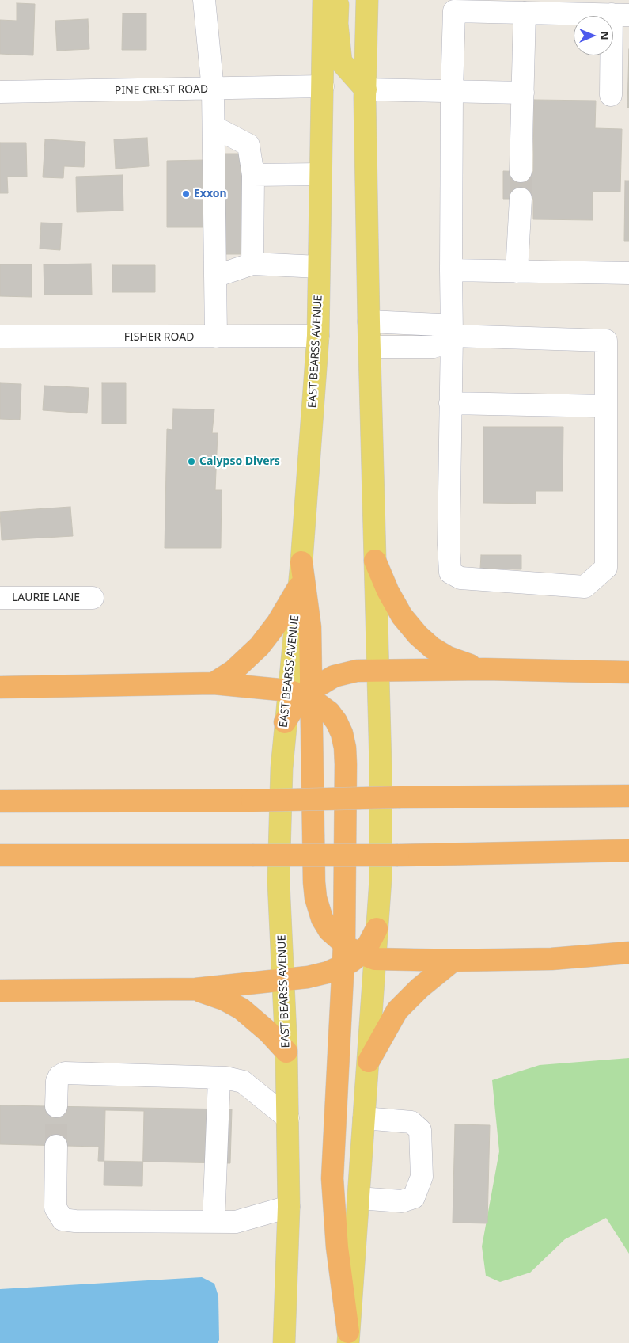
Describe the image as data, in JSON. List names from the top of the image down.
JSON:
{
  "streets": {
    "main road": ["EAST BEARSS AVENUE"],
    "street": ["PINE CREST ROAD", "FISHER ROAD", "LAURIE LANE"]
  },
  "crossings": [
    ["PINE CREST ROAD", "EAST BEARSS AVENUE"],
    ["FISHER ROAD", "EAST BEARSS AVENUE"]
  ],
  "places": ["Exxon", "Calypso Divers"],
  "north": "right"
}
